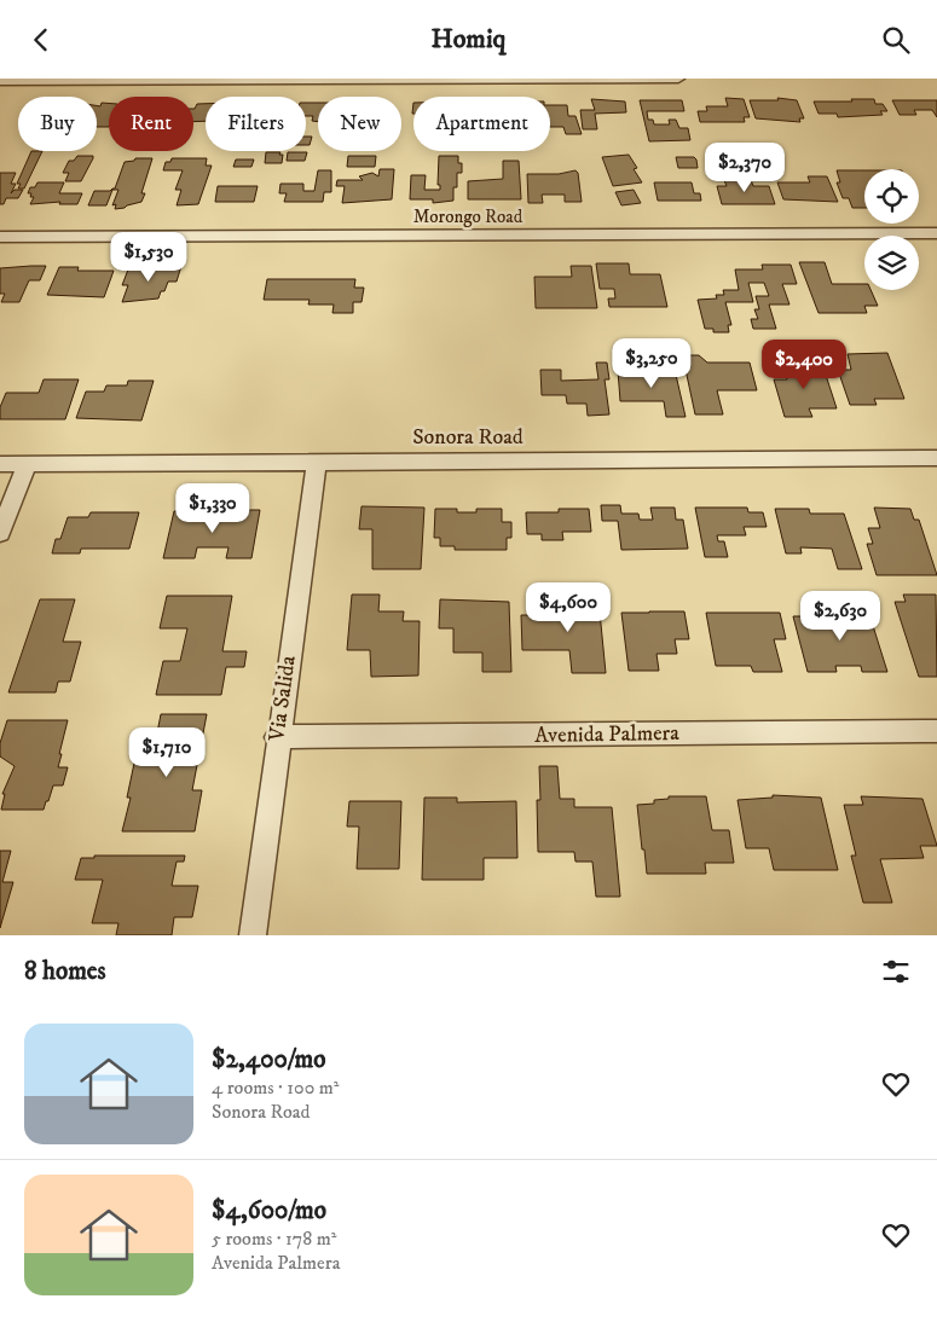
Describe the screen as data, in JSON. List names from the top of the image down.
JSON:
{
  "streets": {
    "street": [
      "Morongo Road",
      "Sonora Road",
      "Via Salida",
      "Avenida Palmera"
    ]
  },
  "crossings": [
    ["Sonora Road", "Via Salida"],
    ["Via Salida", "Avenida Palmera"]
  ],
  "page": {
    "header": "Homiq",
    "chip": [
      "Buy",
      "Rent",
      "Filters",
      "New",
      "Apartment"
    ],
    "price": [
      "$2,370",
      "$1,530",
      "$3,250",
      "$2,400",
      "$1,330",
      "$4,600",
      "$2,630",
      "$1,710"
    ],
    "heading": "8 homes",
    "list": [
      {
        "name": "$2,400/mo",
        "note": "4 rooms · 100 m² · Sonora Road"
      },
      {
        "name": "$4,600/mo",
        "note": "5 rooms · 178 m² · Avenida Palmera"
      }
    ]
  }
}
